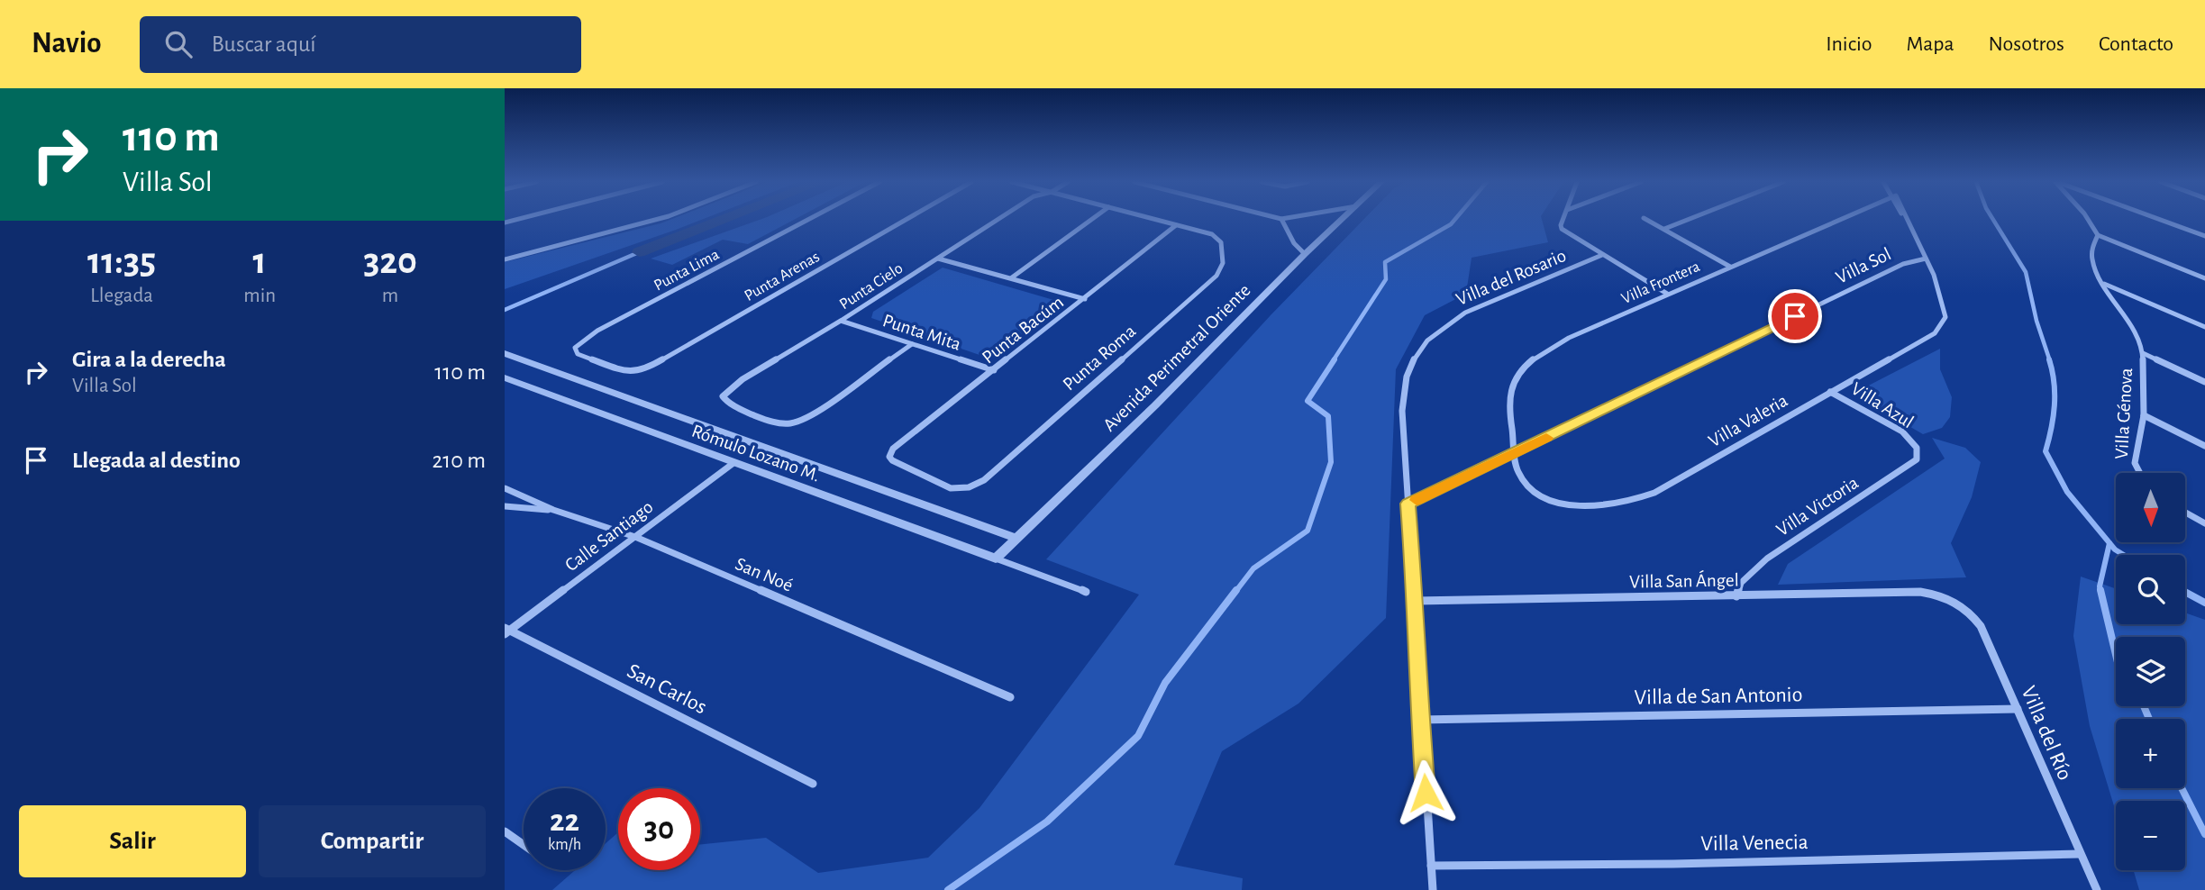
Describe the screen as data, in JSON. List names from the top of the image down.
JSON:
{
  "streets": {
    "street": [
      "Villa Sol",
      "Punta Lima",
      "Punta Arenas",
      "Villa del Rosario",
      "Villa Frontera",
      "Punta Cielo",
      "Punta Bacúm",
      "Punta Mita",
      "Punta Roma",
      "Avenida Perimetral Oriente",
      "Villa Azul",
      "Villa Génova",
      "Villa Valeria",
      "Rómulo Lozano M.",
      "Villa Victoria",
      "Calle Santiago",
      "San Noé",
      "Villa San Ángel",
      "San Carlos",
      "Villa de San Antonio",
      "Villa del Río",
      "Villa Venecia"
    ]
  },
  "crossings": [
    ["Villa Sol", "Villa del Rosario"],
    ["Villa Sol", "Villa Frontera"],
    ["Villa Sol", "Villa Valeria"],
    ["Punta Lima", "Punta Arenas"],
    ["Villa del Rosario", "Villa San Ángel"],
    ["Villa del Rosario", "Villa de San Antonio"],
    ["Villa del Rosario", "Villa Venecia"],
    ["Villa Frontera", "Villa Valeria"],
    ["Punta Cielo", "Punta Mita"],
    ["Punta Bacúm", "Punta Mita"],
    ["Punta Bacúm", "Punta Roma"],
    ["Avenida Perimetral Oriente", "Rómulo Lozano M."],
    ["Villa Azul", "Villa Valeria"],
    ["Villa Azul", "Villa Victoria"],
    ["Rómulo Lozano M.", "Calle Santiago"],
    ["Villa Victoria", "Villa San Ángel"],
    ["Calle Santiago", "San Noé"],
    ["Calle Santiago", "San Carlos"],
    ["Villa San Ángel", "Villa del Río"],
    ["Villa de San Antonio", "Villa del Río"],
    ["Villa del Río", "Villa Venecia"]
  ],
  "north": "bottom",
  "page": {
    "header": "Navio",
    "search": "Buscar aquí",
    "nav": [
      "Inicio",
      "Mapa",
      "Nosotros",
      "Contacto"
    ],
    "turn": ["110 m", "Villa Sol"],
    "eta": [
      "11:35",
      "Llegada",
      "1",
      "min",
      "320",
      "m"
    ],
    "list": [
      {
        "name": "Gira a la derecha",
        "note": "Villa Sol",
        "value": "110 m"
      },
      {
        "name": "Llegada al destino",
        "value": "210 m"
      }
    ],
    "map_buttons": ["+", "−"],
    "speed": "22 km/h",
    "limit": "30",
    "buttons": ["Salir", "Compartir"]
  }
}
